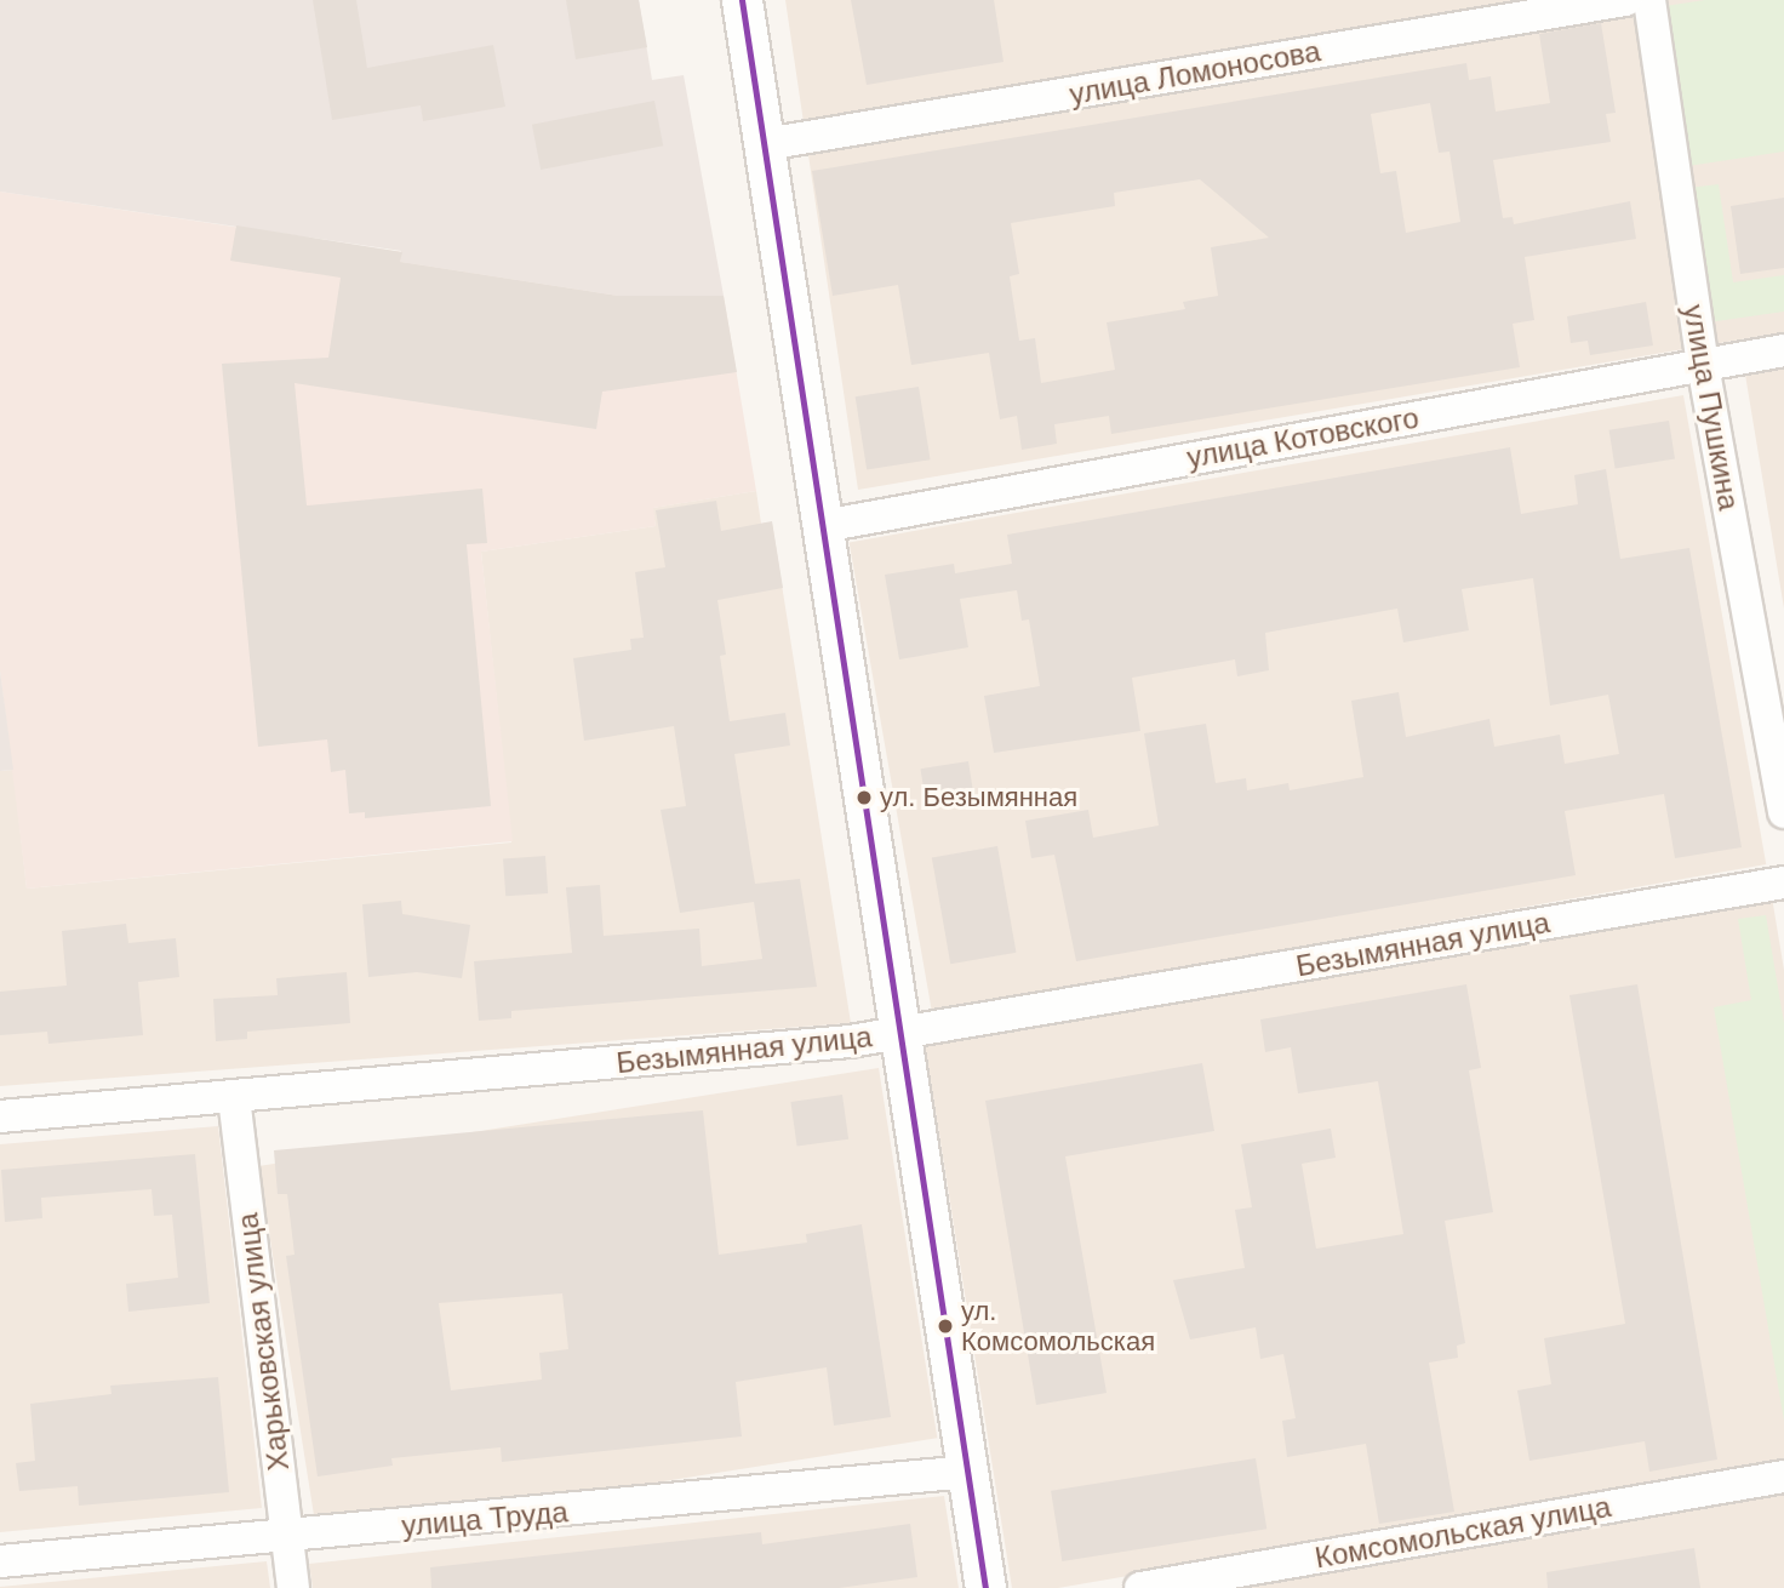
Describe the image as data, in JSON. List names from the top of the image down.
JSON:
{
  "streets": {
    "street": [
      "улица Ломоносова",
      "улица Пушкина",
      "улица Котовского",
      "Безымянная улица",
      "Харьковская улица",
      "улица Труда",
      "Комсомольская улица"
    ]
  },
  "crossings": [
    ["улица Пушкина", "улица Котовского"],
    ["Безымянная улица", "Харьковская улица"],
    ["Харьковская улица", "улица Труда"]
  ],
  "places": ["ул. Безымянная", "ул. Комсомольская"]
}
